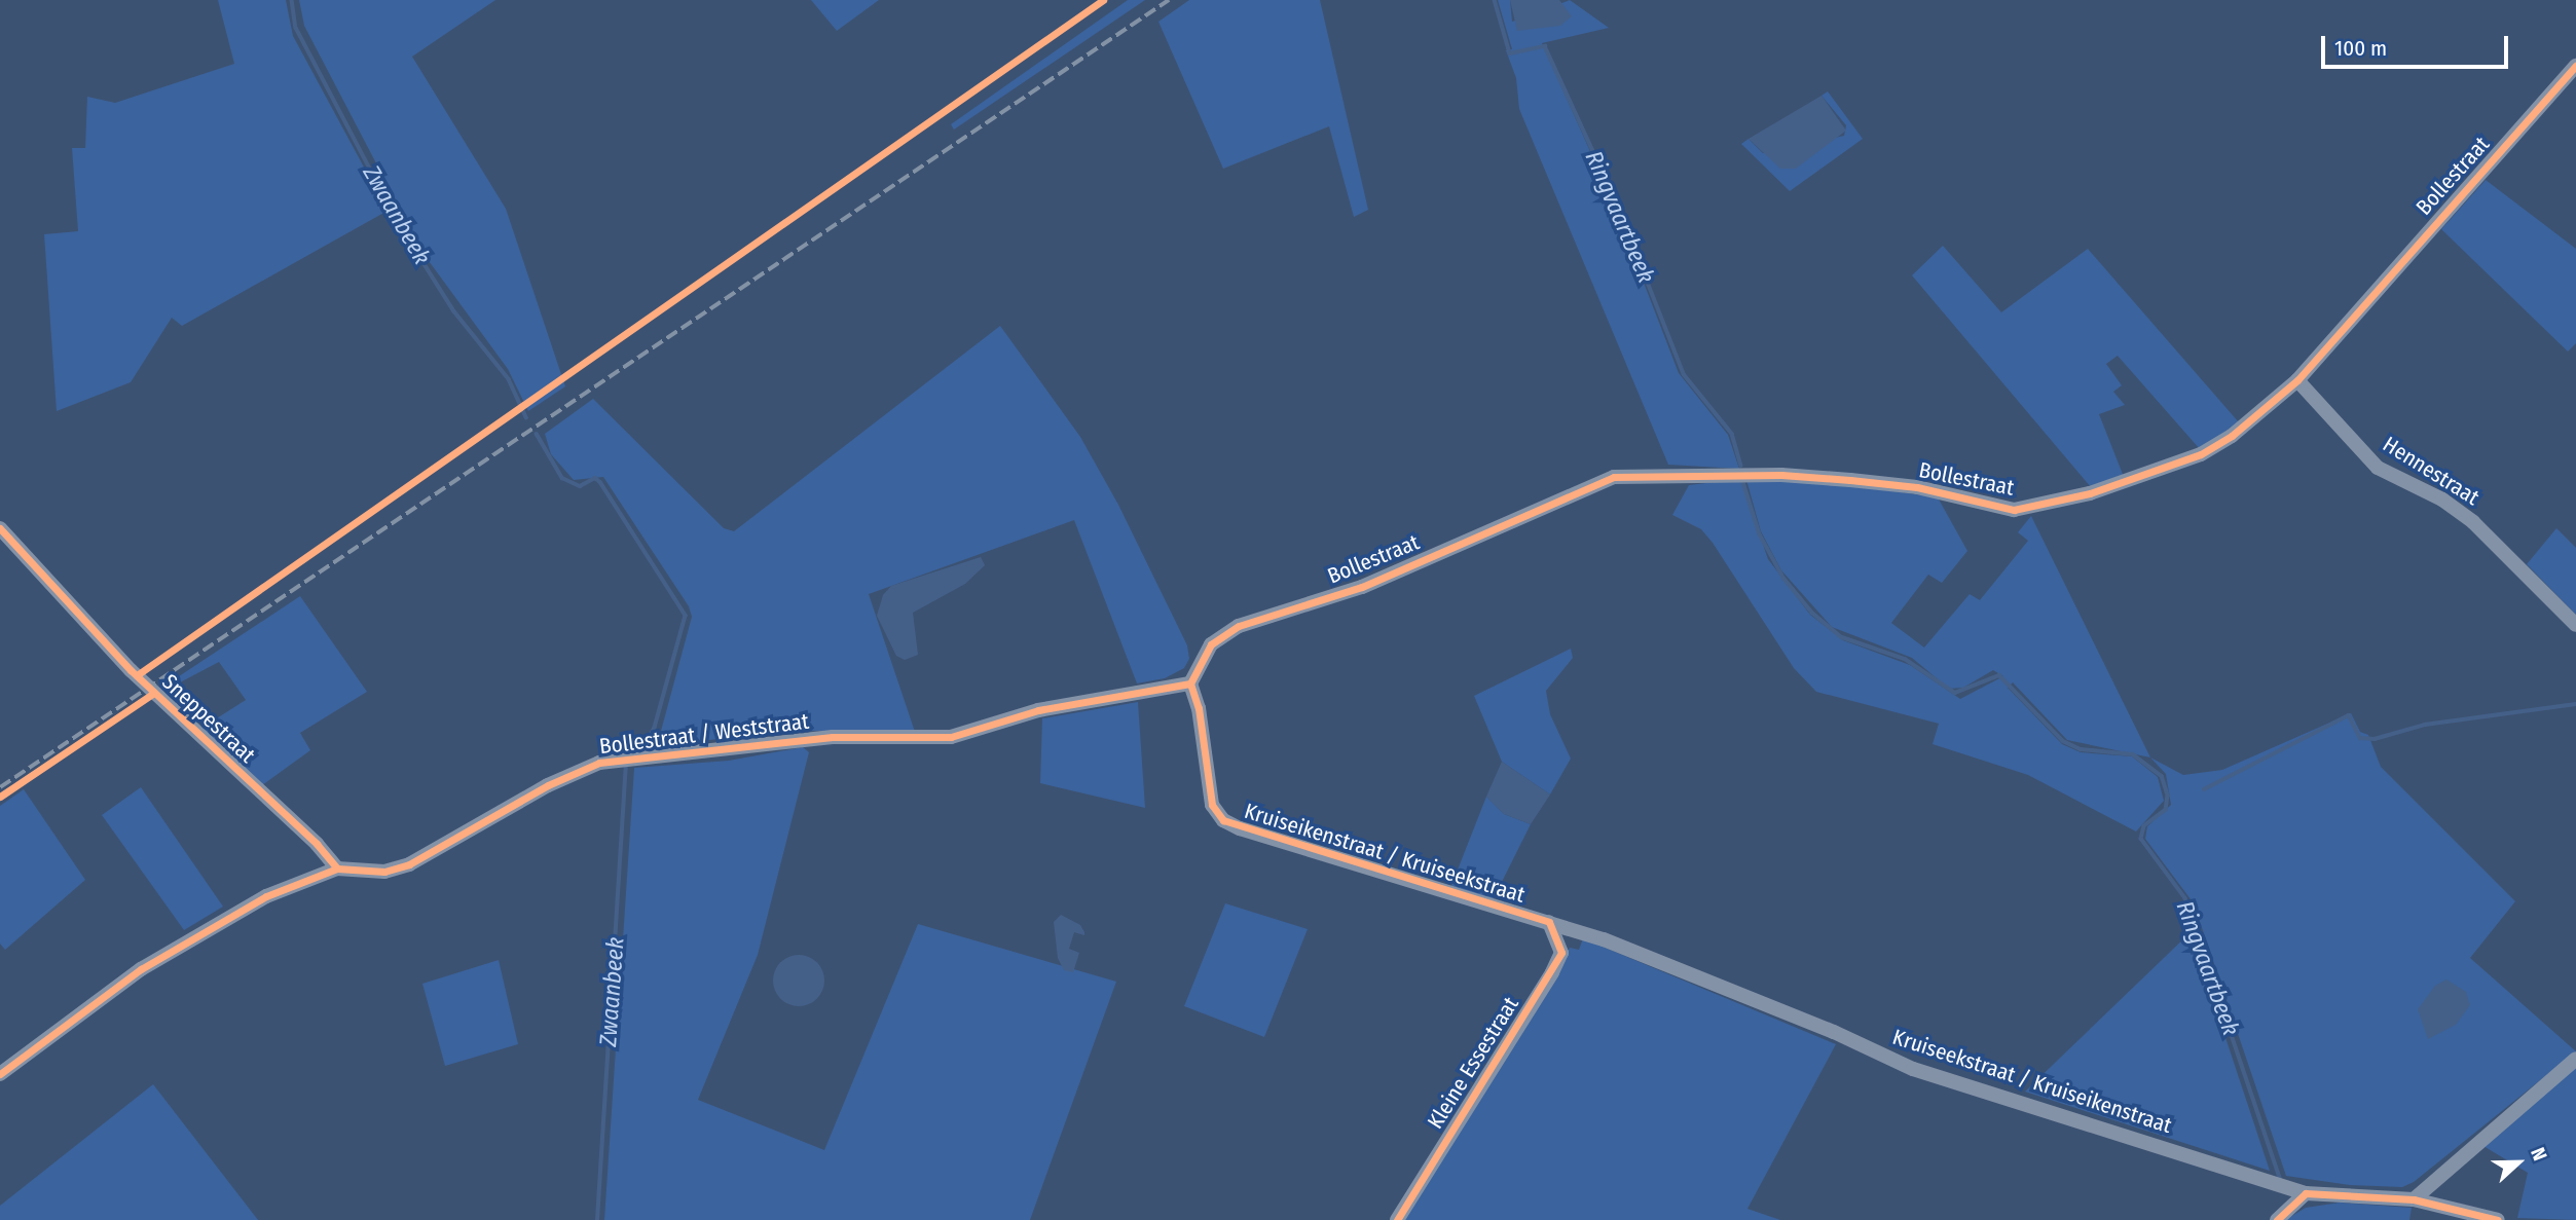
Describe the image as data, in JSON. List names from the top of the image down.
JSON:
{
  "streets": {
    "street": [
      "Bollestraat",
      "Hennestraat",
      "Sneppestraat",
      "Bollestraat / Weststraat",
      "Kruiseikenstraat / Kruiseekstraat",
      "Kleine Essestraat",
      "Kruiseekstraat / Kruiseikenstraat"
    ]
  },
  "crossings": [
    ["Bollestraat", "Hennestraat"],
    ["Bollestraat", "Bollestraat / Weststraat"],
    ["Bollestraat", "Kruiseikenstraat / Kruiseekstraat"],
    ["Sneppestraat", "Bollestraat / Weststraat"],
    ["Bollestraat / Weststraat", "Kruiseikenstraat / Kruiseekstraat"],
    ["Kruiseikenstraat / Kruiseekstraat", "Kleine Essestraat"],
    ["Kruiseikenstraat / Kruiseekstraat", "Kruiseekstraat / Kruiseikenstraat"],
    ["Kleine Essestraat", "Kruiseekstraat / Kruiseikenstraat"]
  ],
  "water": ["Zwaanbeek", "Ringvaartbeek"],
  "scale_bar": "100 m",
  "north": "right"
}
